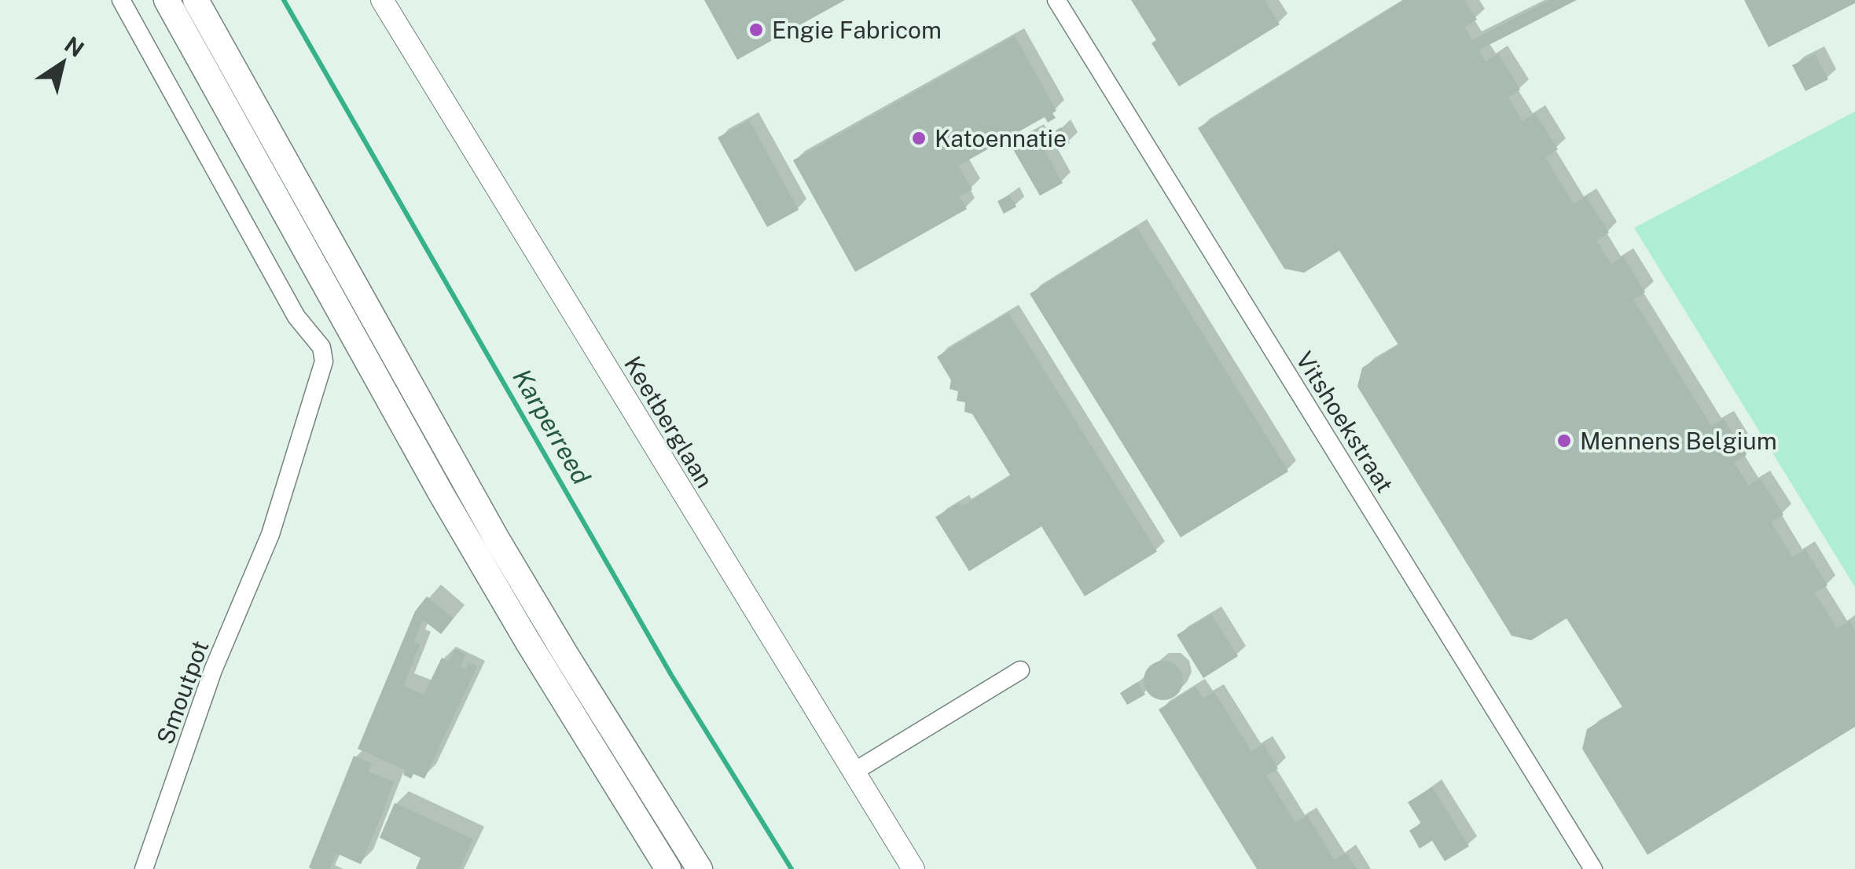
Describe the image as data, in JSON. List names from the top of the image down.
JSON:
{
  "streets": {
    "main road": ["Keetberglaan"],
    "street": ["Vitshoekstraat", "Smoutpot"]
  },
  "water": ["Karperreed"],
  "places": ["Engie Fabricom", "Katoennatie", "Mennens Belgium"],
  "north": "top right"
}
